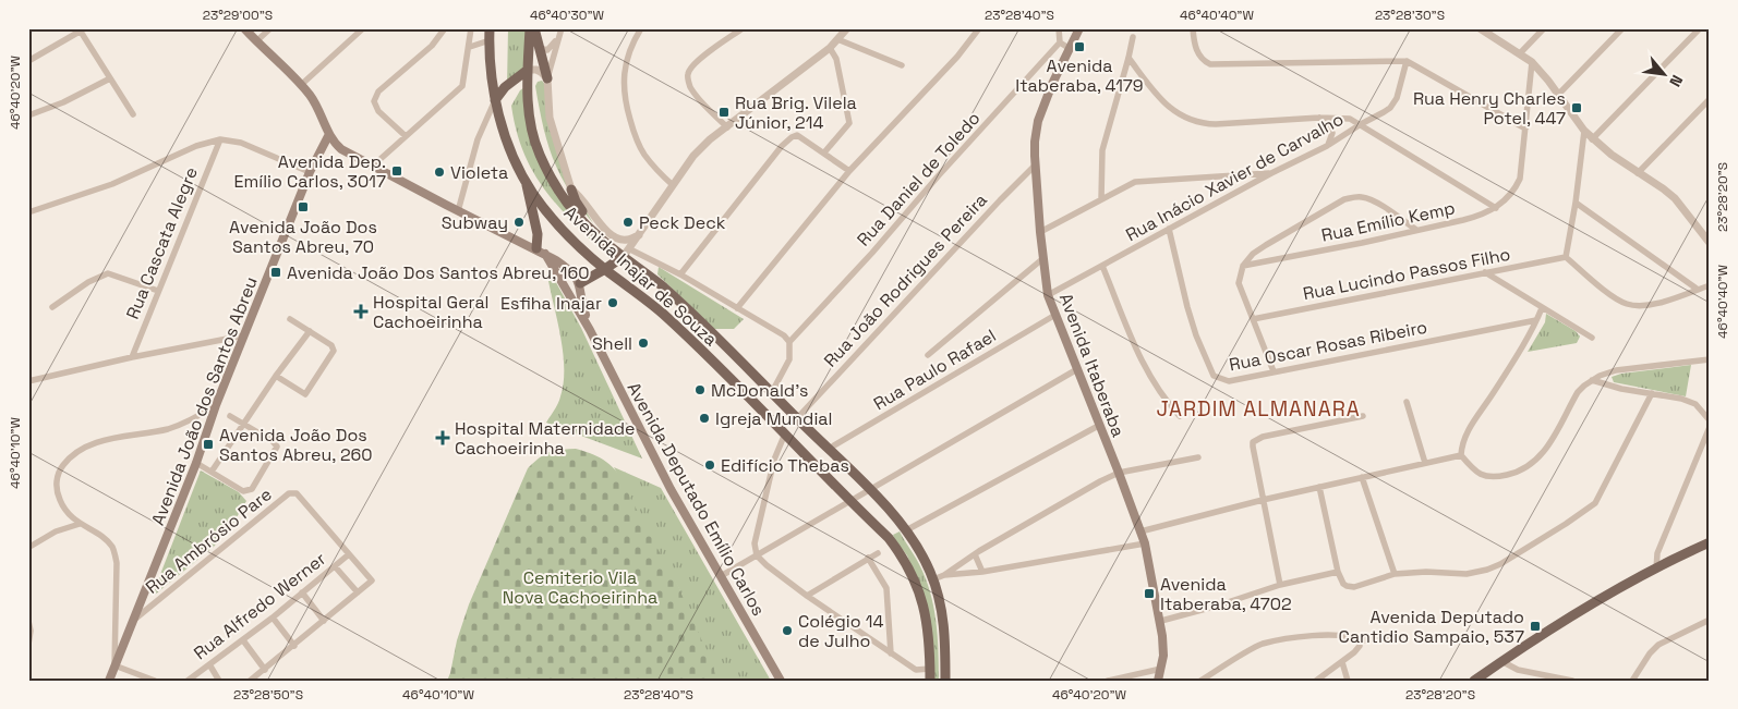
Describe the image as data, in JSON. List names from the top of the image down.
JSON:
{
  "streets": {
    "main road": [
      "Avenida Inajar de Souza",
      "Avenida Itaberaba",
      "Avenida João dos Santos Abreu",
      "Avenida Deputado Emílio Carlos"
    ],
    "street": [
      "Rua Inácio Xavier de Carvalho",
      "Rua Daniel de Toledo",
      "Rua Emílio Kemp",
      "Rua Cascata Alegre",
      "Rua Lucindo Passos Filho",
      "Rua João Rodrigues Pereira",
      "Rua Oscar Rosas Ribeiro",
      "Rua Paulo Rafael",
      "Rua Ambrósio Pare",
      "Rua Alfredo Werner"
    ]
  },
  "crossings": [
    ["Rua Inácio Xavier de Carvalho", "Rua Oscar Rosas Ribeiro"],
    ["Rua Inácio Xavier de Carvalho", "Avenida Itaberaba"],
    ["Avenida Inajar de Souza", "Rua João Rodrigues Pereira"],
    ["Avenida Inajar de Souza", "Rua Paulo Rafael"],
    ["Rua João Rodrigues Pereira", "Avenida Itaberaba"],
    ["Avenida Itaberaba", "Rua Paulo Rafael"],
    ["Avenida João dos Santos Abreu", "Rua Ambrósio Pare"],
    ["Rua Ambrósio Pare", "Rua Alfredo Werner"]
  ],
  "districts": ["JARDIM ALMANARA"],
  "parks": ["Cemiterio Vila Nova Cachoeirinha"],
  "places": {
    "transit": [
      "Avenida Itaberaba, 4179",
      "Rua Henry Charles Potel, 447",
      "Rua Brig. Vilela Júnior, 214",
      "Avenida Dep. Emílio Carlos, 3017",
      "Avenida João Dos Santos Abreu, 70",
      "Avenida João Dos Santos Abreu, 160",
      "Avenida João Dos Santos Abreu, 260",
      "Avenida Itaberaba, 4702",
      "Avenida Deputado Cantidio Sampaio, 537"
    ],
    "other": [
      "Violeta",
      "Subway",
      "Peck Deck",
      "Esfiha Inajar",
      "Shell",
      "McDonald's",
      "Igreja Mundial",
      "Edifício Thebas",
      "Colégio 14 de Julho"
    ],
    "health": ["Hospital Geral Cachoeirinha", "Hospital Maternidade Cachoeirinha"]
  },
  "north": "bottom right",
  "coordinates": [
    "23°29'00\"S",
    "46°40'30\"W",
    "23°28'40\"S",
    "46°40'40\"W",
    "23°28'30\"S",
    "46°40'20\"W",
    "23°28'20\"S",
    "46°40'10\"W",
    "23°28'50\"S"
  ]
}
